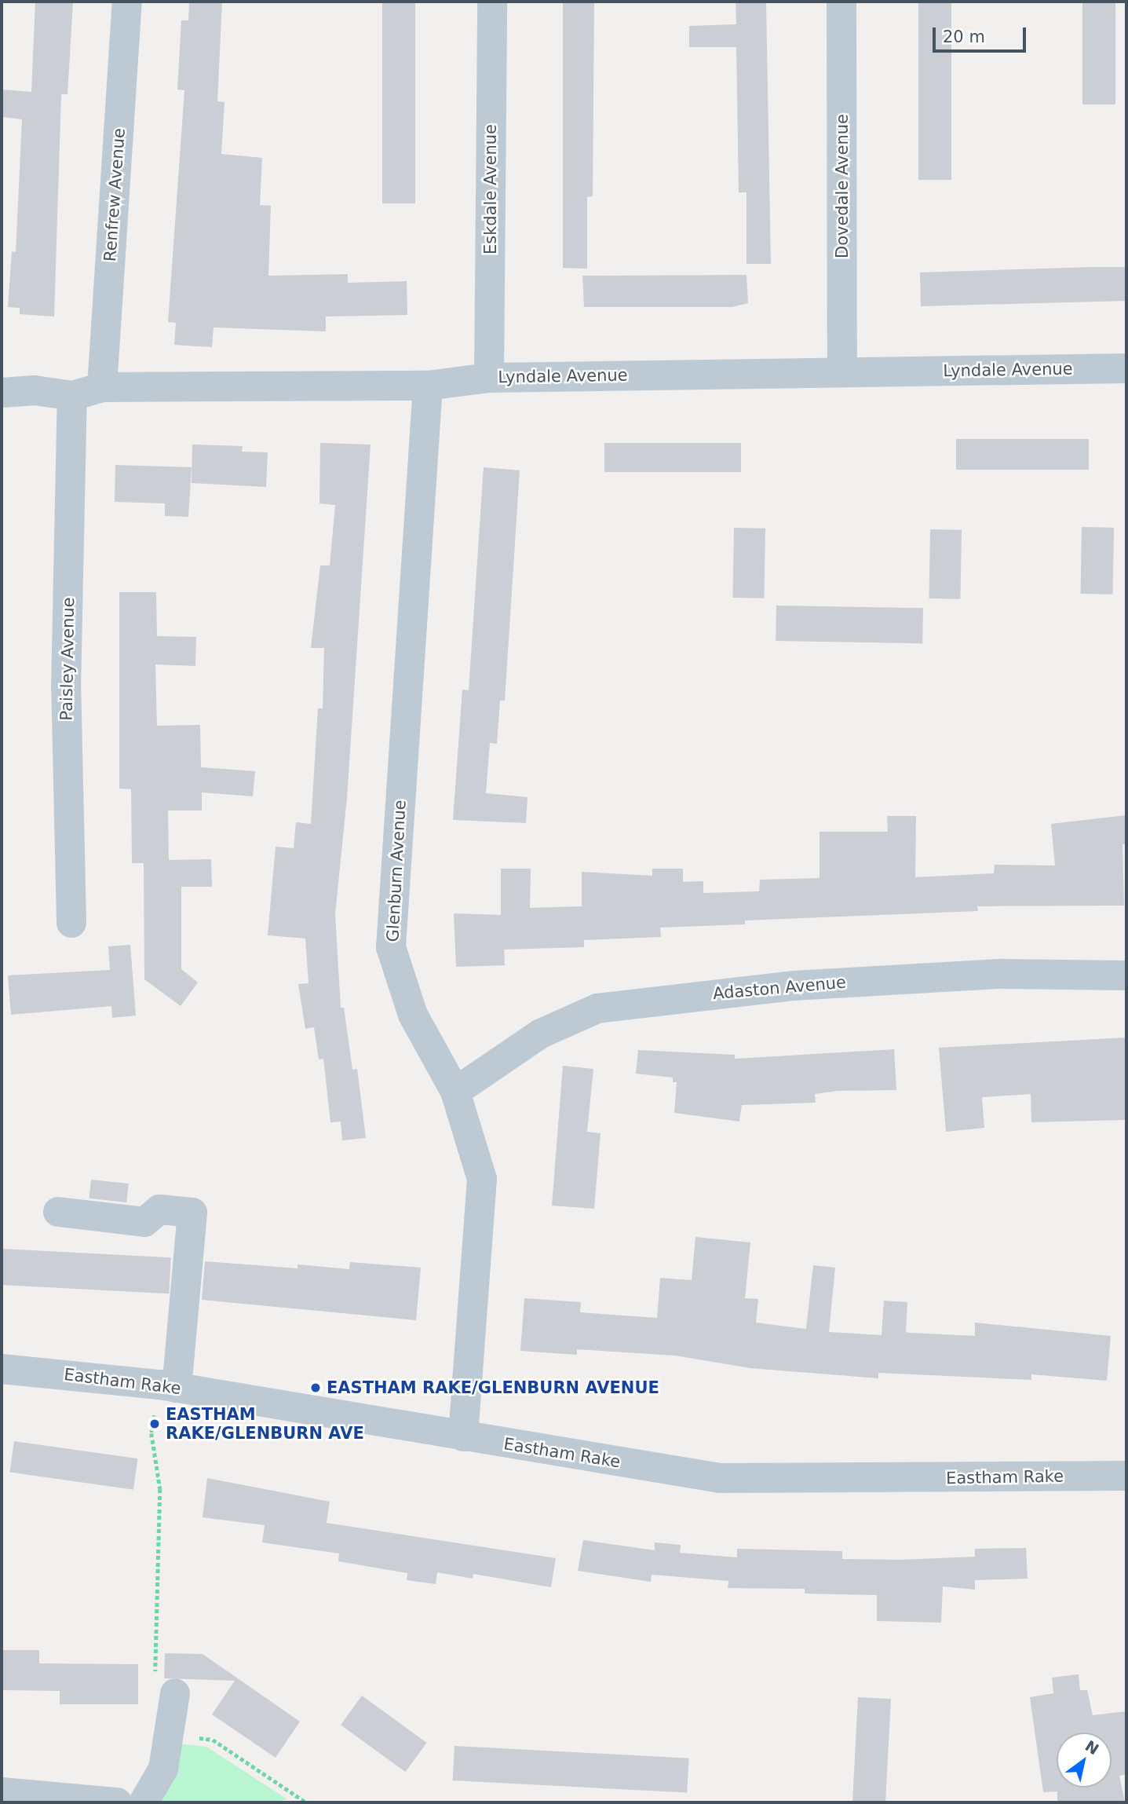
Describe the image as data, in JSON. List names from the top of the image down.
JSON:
{
  "streets": {
    "street": [
      "Dovedale Avenue",
      "Eskdale Avenue",
      "Renfrew Avenue",
      "Lyndale Avenue",
      "Paisley Avenue",
      "Glenburn Avenue",
      "Adaston Avenue",
      "Eastham Rake"
    ]
  },
  "crossings": [
    ["Dovedale Avenue", "Lyndale Avenue"],
    ["Eskdale Avenue", "Lyndale Avenue"],
    ["Renfrew Avenue", "Lyndale Avenue"],
    ["Lyndale Avenue", "Paisley Avenue"],
    ["Lyndale Avenue", "Glenburn Avenue"],
    ["Glenburn Avenue", "Adaston Avenue"],
    ["Glenburn Avenue", "Eastham Rake"]
  ],
  "places": ["EASTHAM RAKE/GLENBURN AVENUE", "EASTHAM RAKE/GLENBURN AVE"],
  "scale_bar": "20 m",
  "north": "top right"
}
